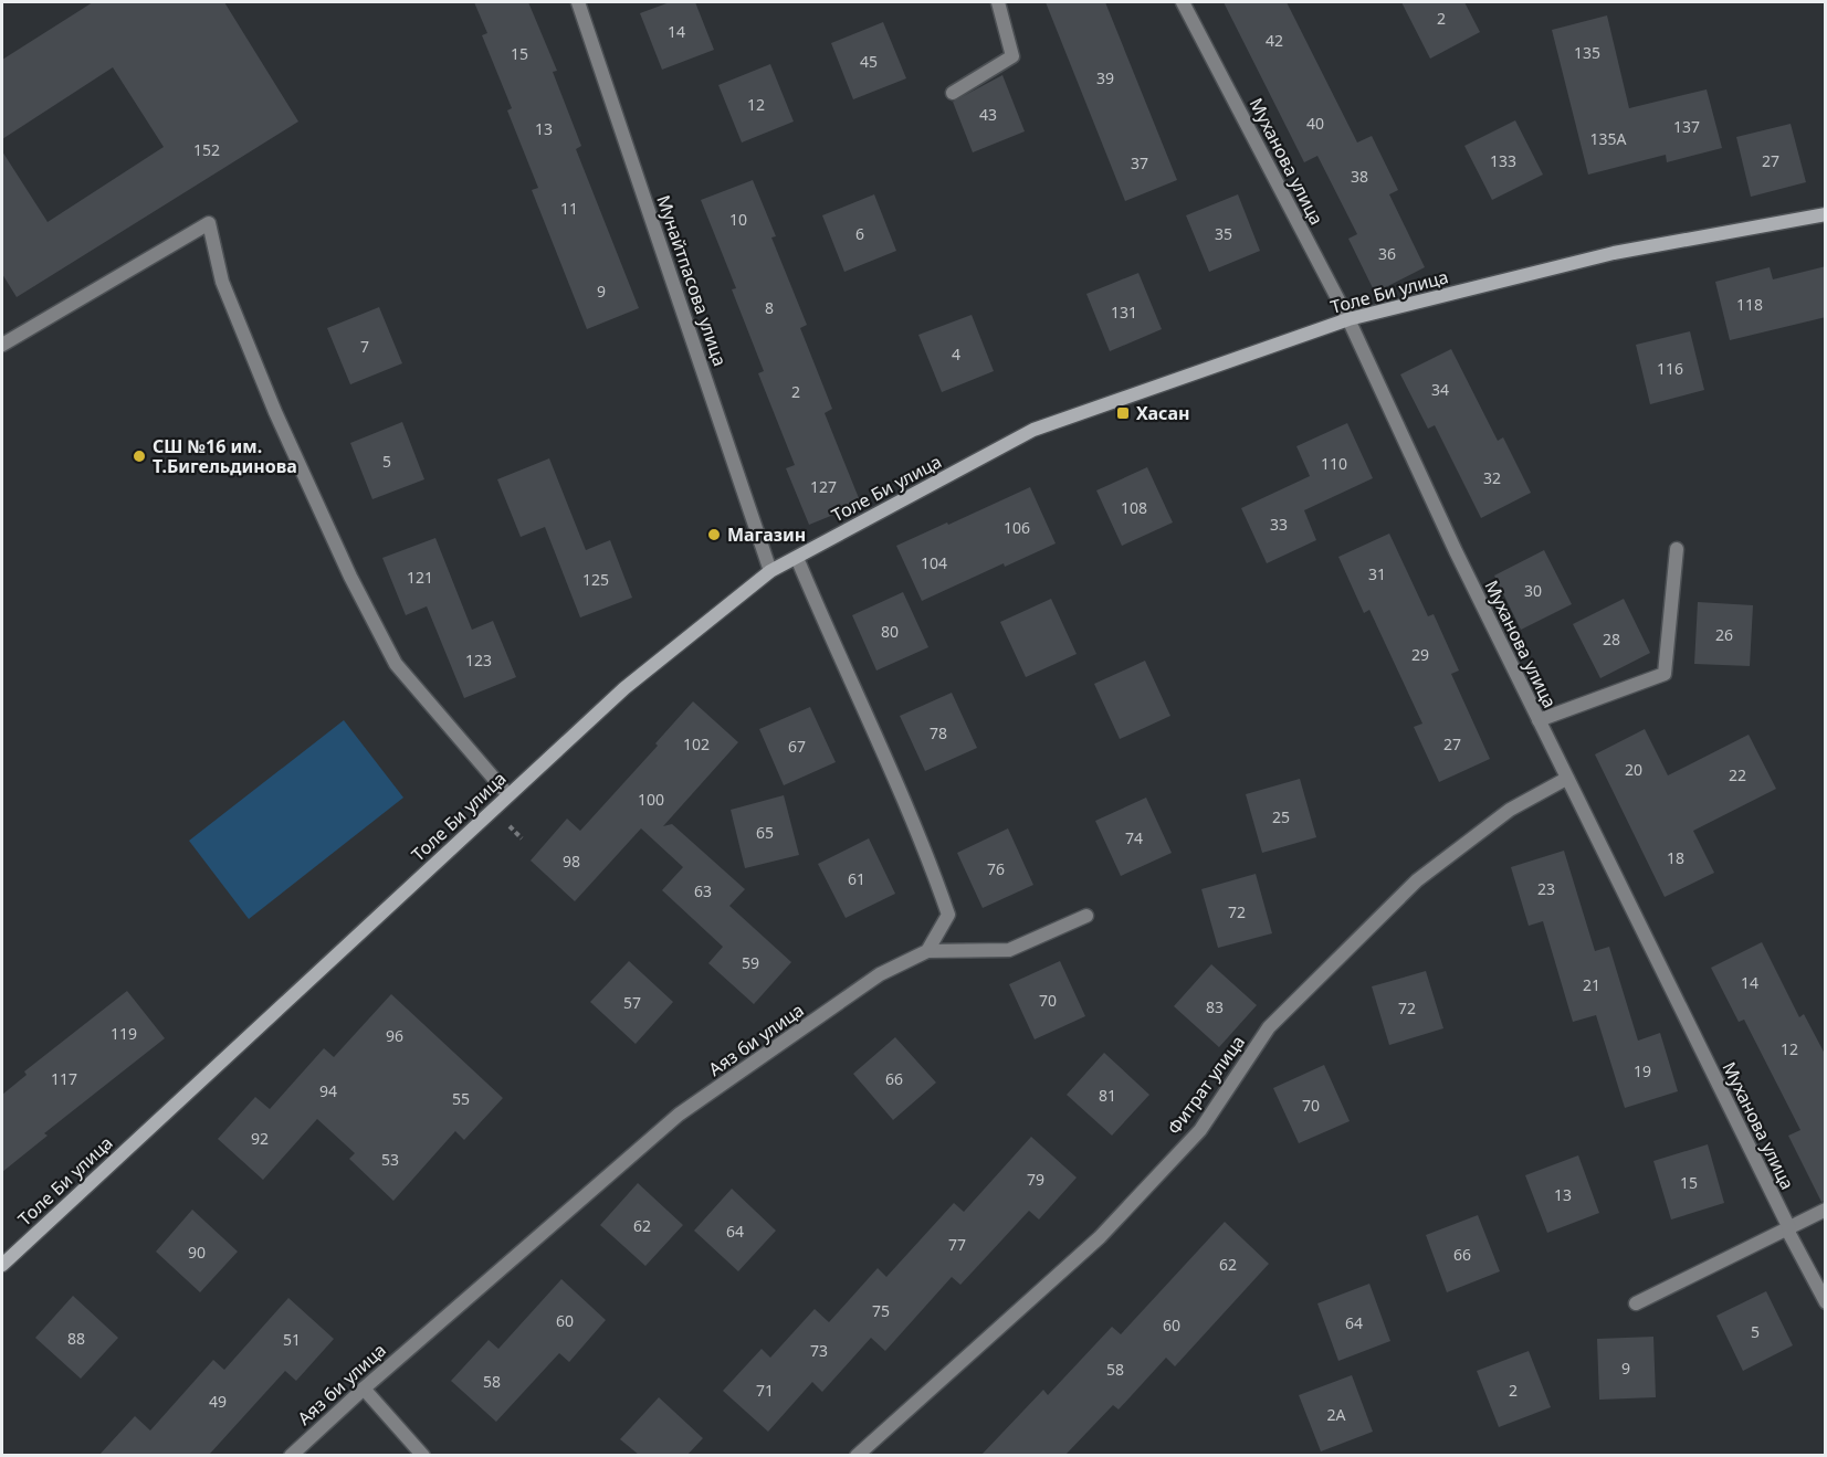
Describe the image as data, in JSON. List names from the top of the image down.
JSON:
{
  "streets": {
    "street": [
      "Муханова улица",
      "Мунайтпасова улица",
      "Толе Би улица",
      "Аяз би улица",
      "Фитрат улица"
    ]
  },
  "crossings": [
    ["Муханова улица", "Толе Би улица"],
    ["Муханова улица", "Фитрат улица"],
    ["Мунайтпасова улица", "Толе Би улица"]
  ],
  "places": {
    "transit": ["Хасан"],
    "other": ["СШ №16 им. Т.Бигельдинова", "Магазин"]
  },
  "house_numbers": [
    "2",
    "14",
    "42",
    "135",
    "15",
    "45",
    "39",
    "12",
    "43",
    "40",
    "137",
    "13",
    "135А",
    "152",
    "133",
    "27",
    "37",
    "38",
    "11",
    "10",
    "6",
    "35",
    "36",
    "9",
    "118",
    "8",
    "131",
    "7",
    "4",
    "116",
    "34",
    "2",
    "5",
    "110",
    "32",
    "127",
    "108",
    "33",
    "106",
    "104",
    "31",
    "121",
    "125",
    "30",
    "80",
    "26",
    "28",
    "29",
    "123",
    "78",
    "102",
    "27",
    "67",
    "20",
    "22",
    "100",
    "25",
    "65",
    "74",
    "18",
    "98",
    "76",
    "61",
    "23",
    "63",
    "72",
    "59",
    "14",
    "21",
    "70",
    "57",
    "83",
    "72",
    "119",
    "96",
    "12",
    "19",
    "117",
    "66",
    "94",
    "81",
    "55",
    "70",
    "92",
    "53",
    "79",
    "15",
    "13",
    "62",
    "64",
    "77",
    "90",
    "66",
    "62",
    "75",
    "60",
    "64",
    "60",
    "5",
    "88",
    "51",
    "73",
    "9",
    "58",
    "58",
    "71",
    "2",
    "49",
    "2А"
  ]
}
